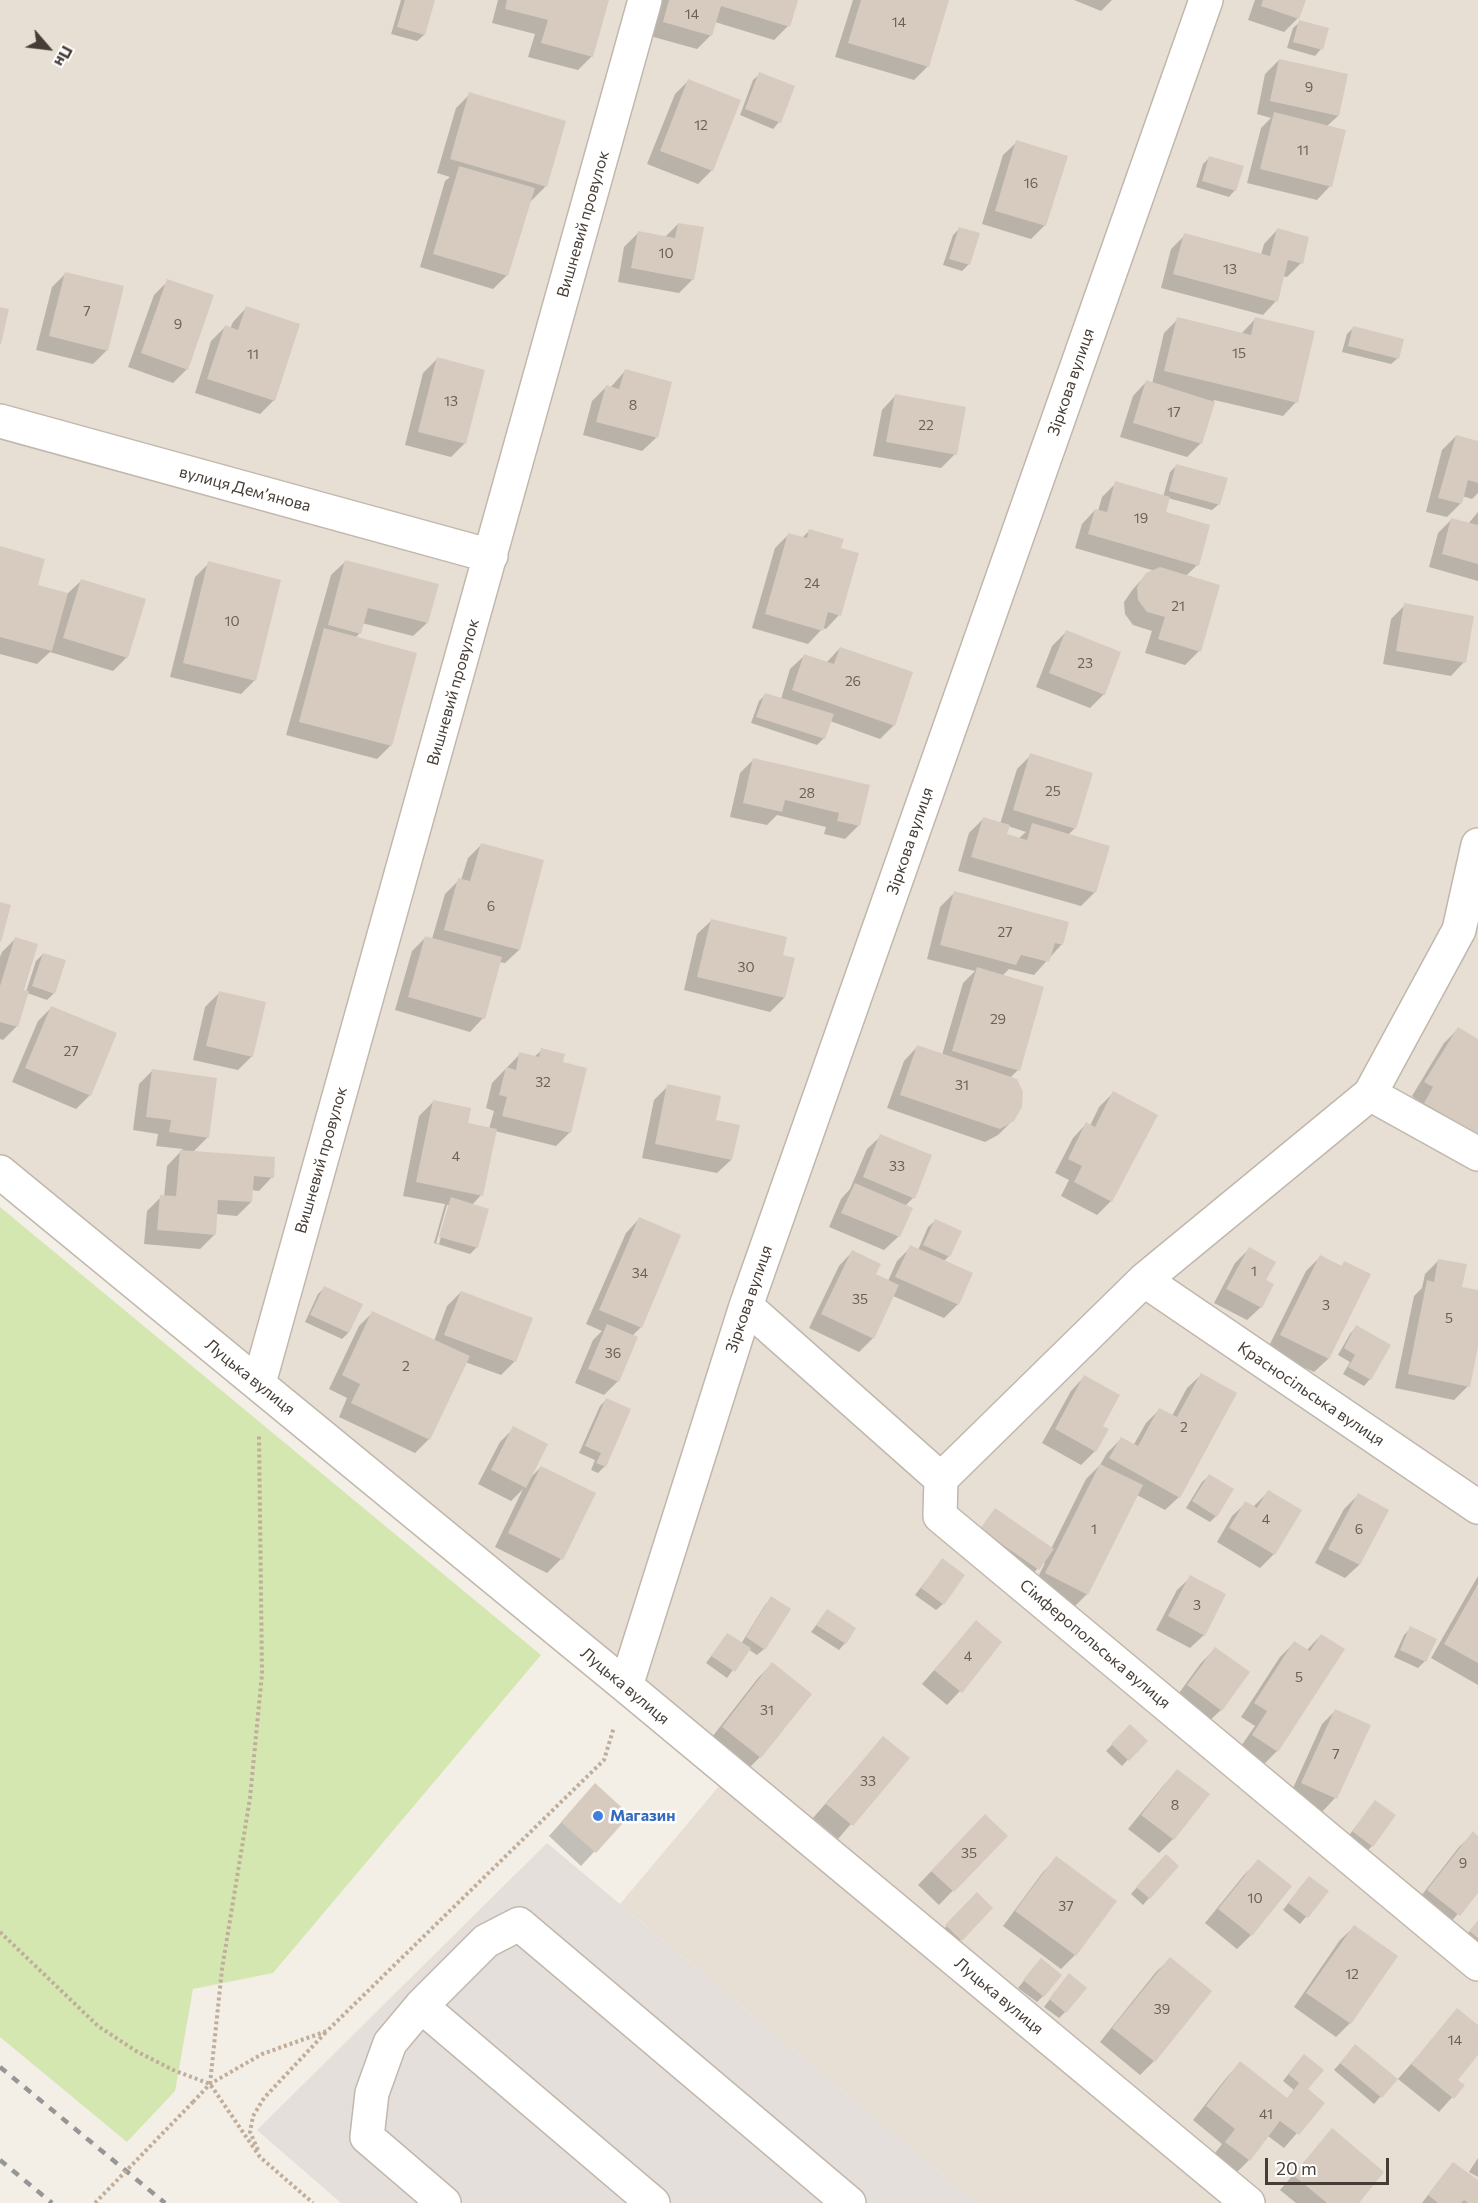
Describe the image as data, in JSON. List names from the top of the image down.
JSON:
{
  "streets": {
    "street": [
      "Вишневий провулок",
      "Зіркова вулиця",
      "вулиця Демʼянова",
      "Луцька вулиця",
      "Красносільська вулиця",
      "Сімферопольська вулиця"
    ]
  },
  "crossings": [
    ["Вишневий провулок", "вулиця Демʼянова"],
    ["Вишневий провулок", "Луцька вулиця"],
    ["Зіркова вулиця", "Луцька вулиця"]
  ],
  "places": ["Магазин"],
  "house_numbers": [
    "14",
    "14",
    "9",
    "12",
    "11",
    "16",
    "10",
    "13",
    "7",
    "9",
    "15",
    "11",
    "13",
    "8",
    "17",
    "22",
    "19",
    "24",
    "21",
    "10",
    "23",
    "26",
    "25",
    "28",
    "6",
    "27",
    "30",
    "29",
    "27",
    "32",
    "31",
    "4",
    "33",
    "1",
    "34",
    "35",
    "3",
    "5",
    "36",
    "2",
    "2",
    "4",
    "1",
    "6",
    "3",
    "4",
    "5",
    "31",
    "7",
    "33",
    "8",
    "35",
    "9",
    "10",
    "37",
    "12",
    "39",
    "14",
    "41"
  ],
  "scale_bar": "20 m",
  "north": "bottom right"
}
